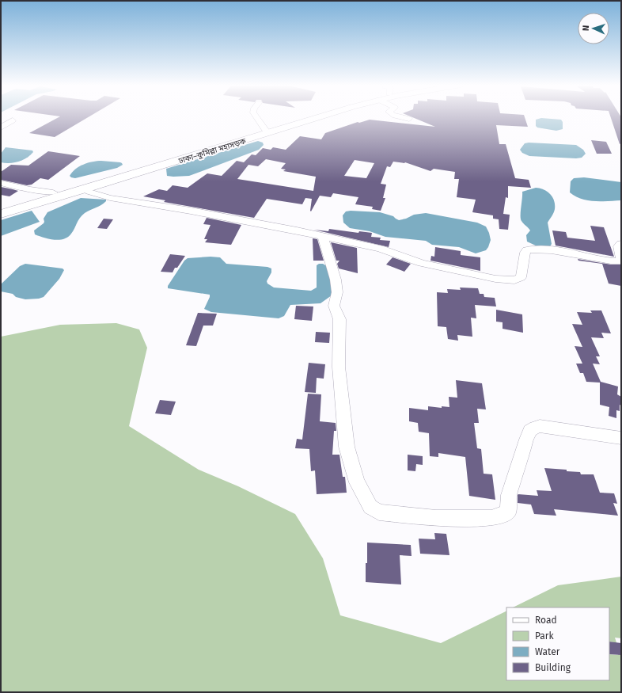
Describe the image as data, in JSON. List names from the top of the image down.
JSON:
{
  "streets": {
    "highway": ["ঢাকা–কুমিল্লা মহাসড়ক"]
  },
  "legend": [
    "Road",
    "Park",
    "Water",
    "Building"
  ],
  "north": "left"
}
